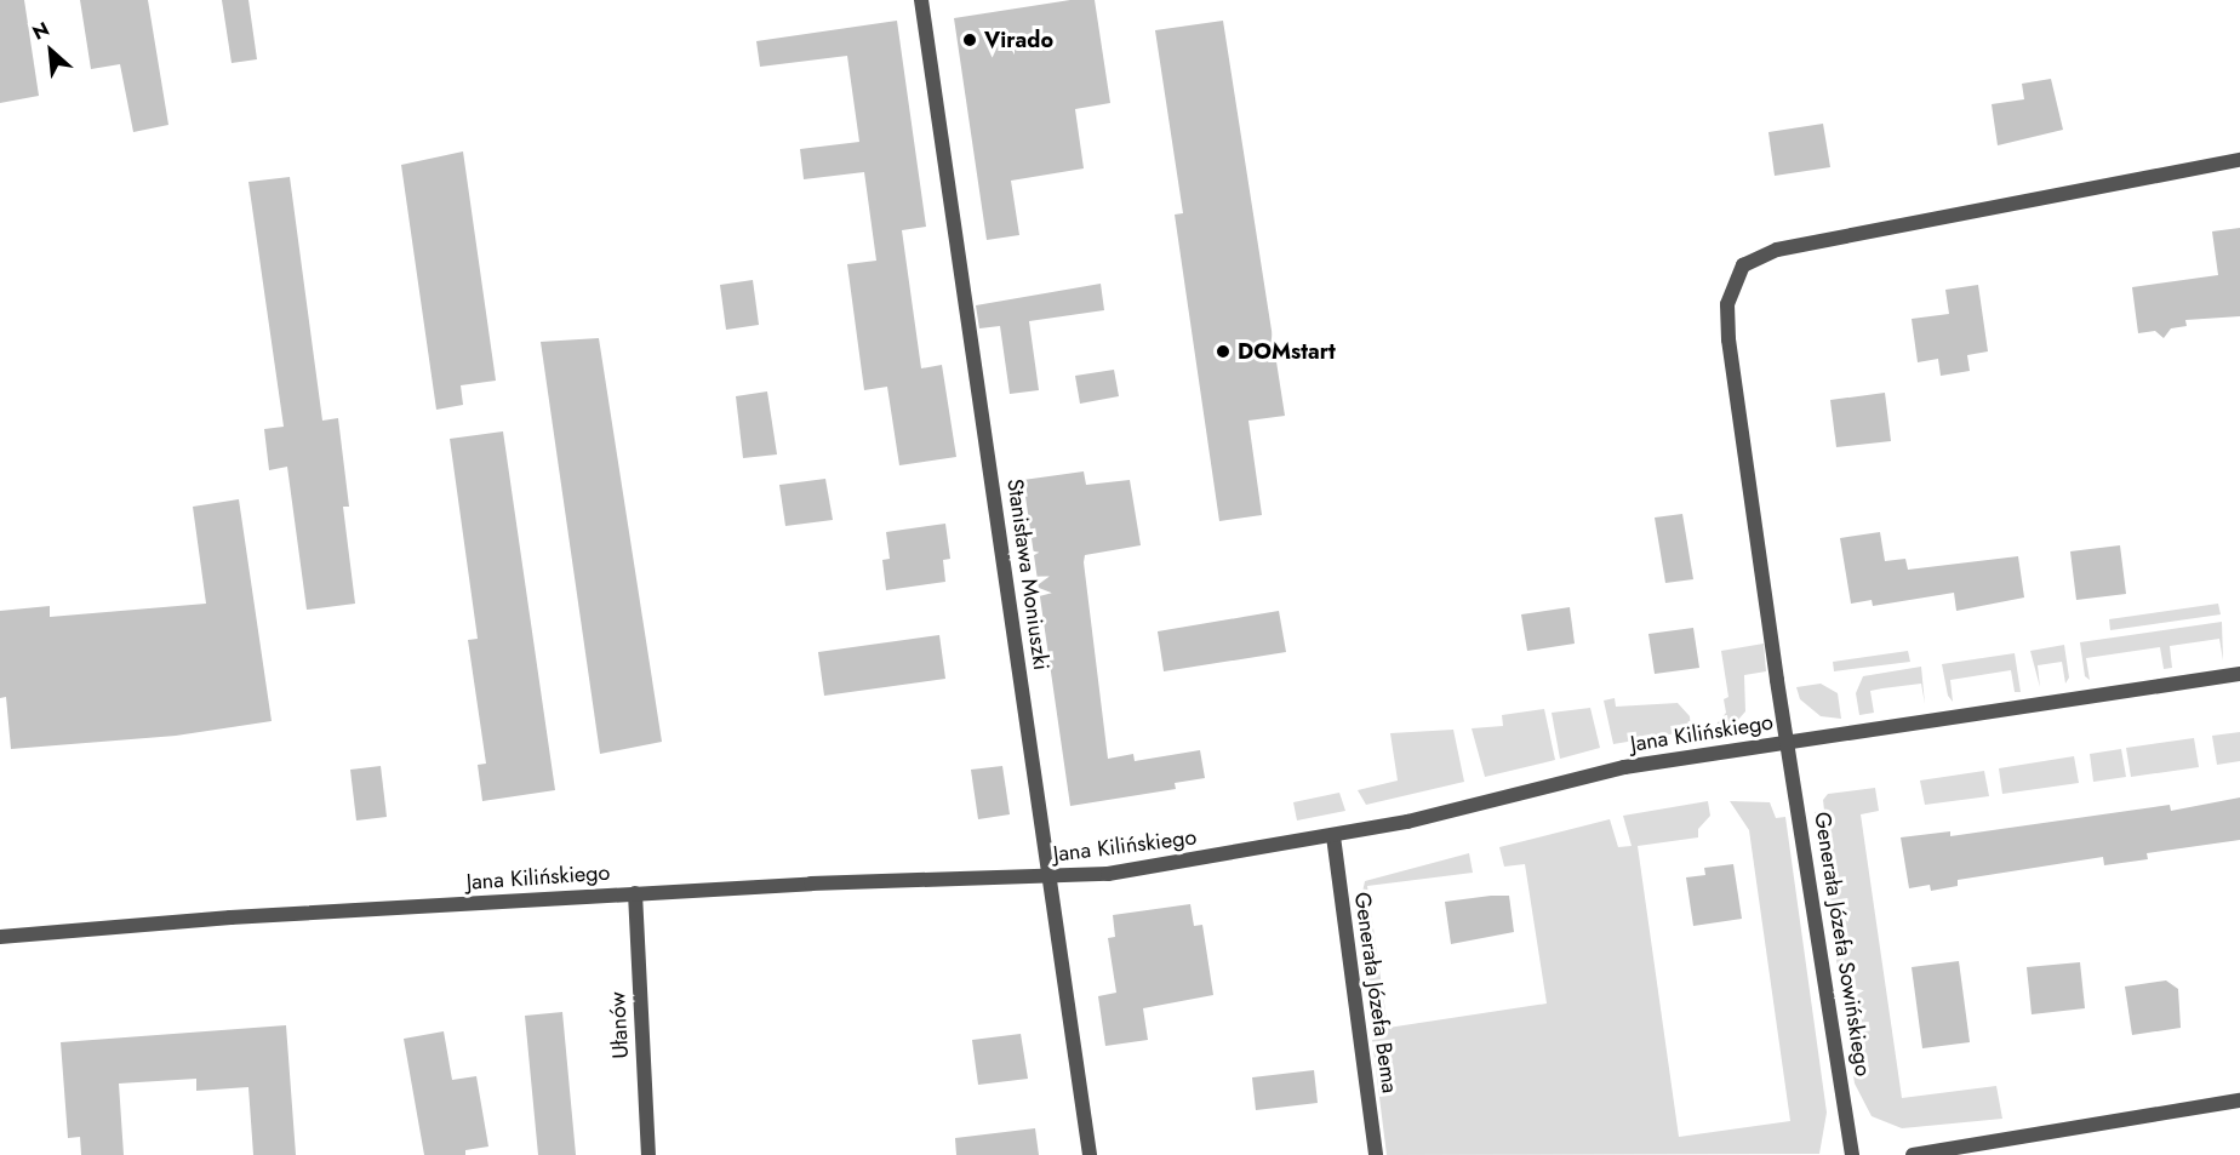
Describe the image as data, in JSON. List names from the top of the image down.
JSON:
{
  "streets": {
    "street": [
      "Stanisława Moniuszki",
      "Jana Kilińskiego",
      "Generała Józefa Sowińskiego",
      "Generała Józefa Bema",
      "Ułanów"
    ]
  },
  "crossings": [
    ["Stanisława Moniuszki", "Jana Kilińskiego"],
    ["Jana Kilińskiego", "Generała Józefa Sowińskiego"],
    ["Jana Kilińskiego", "Generała Józefa Bema"],
    ["Jana Kilińskiego", "Ułanów"]
  ],
  "places": ["Virado", "DOMstart"],
  "north": "top left"
}
